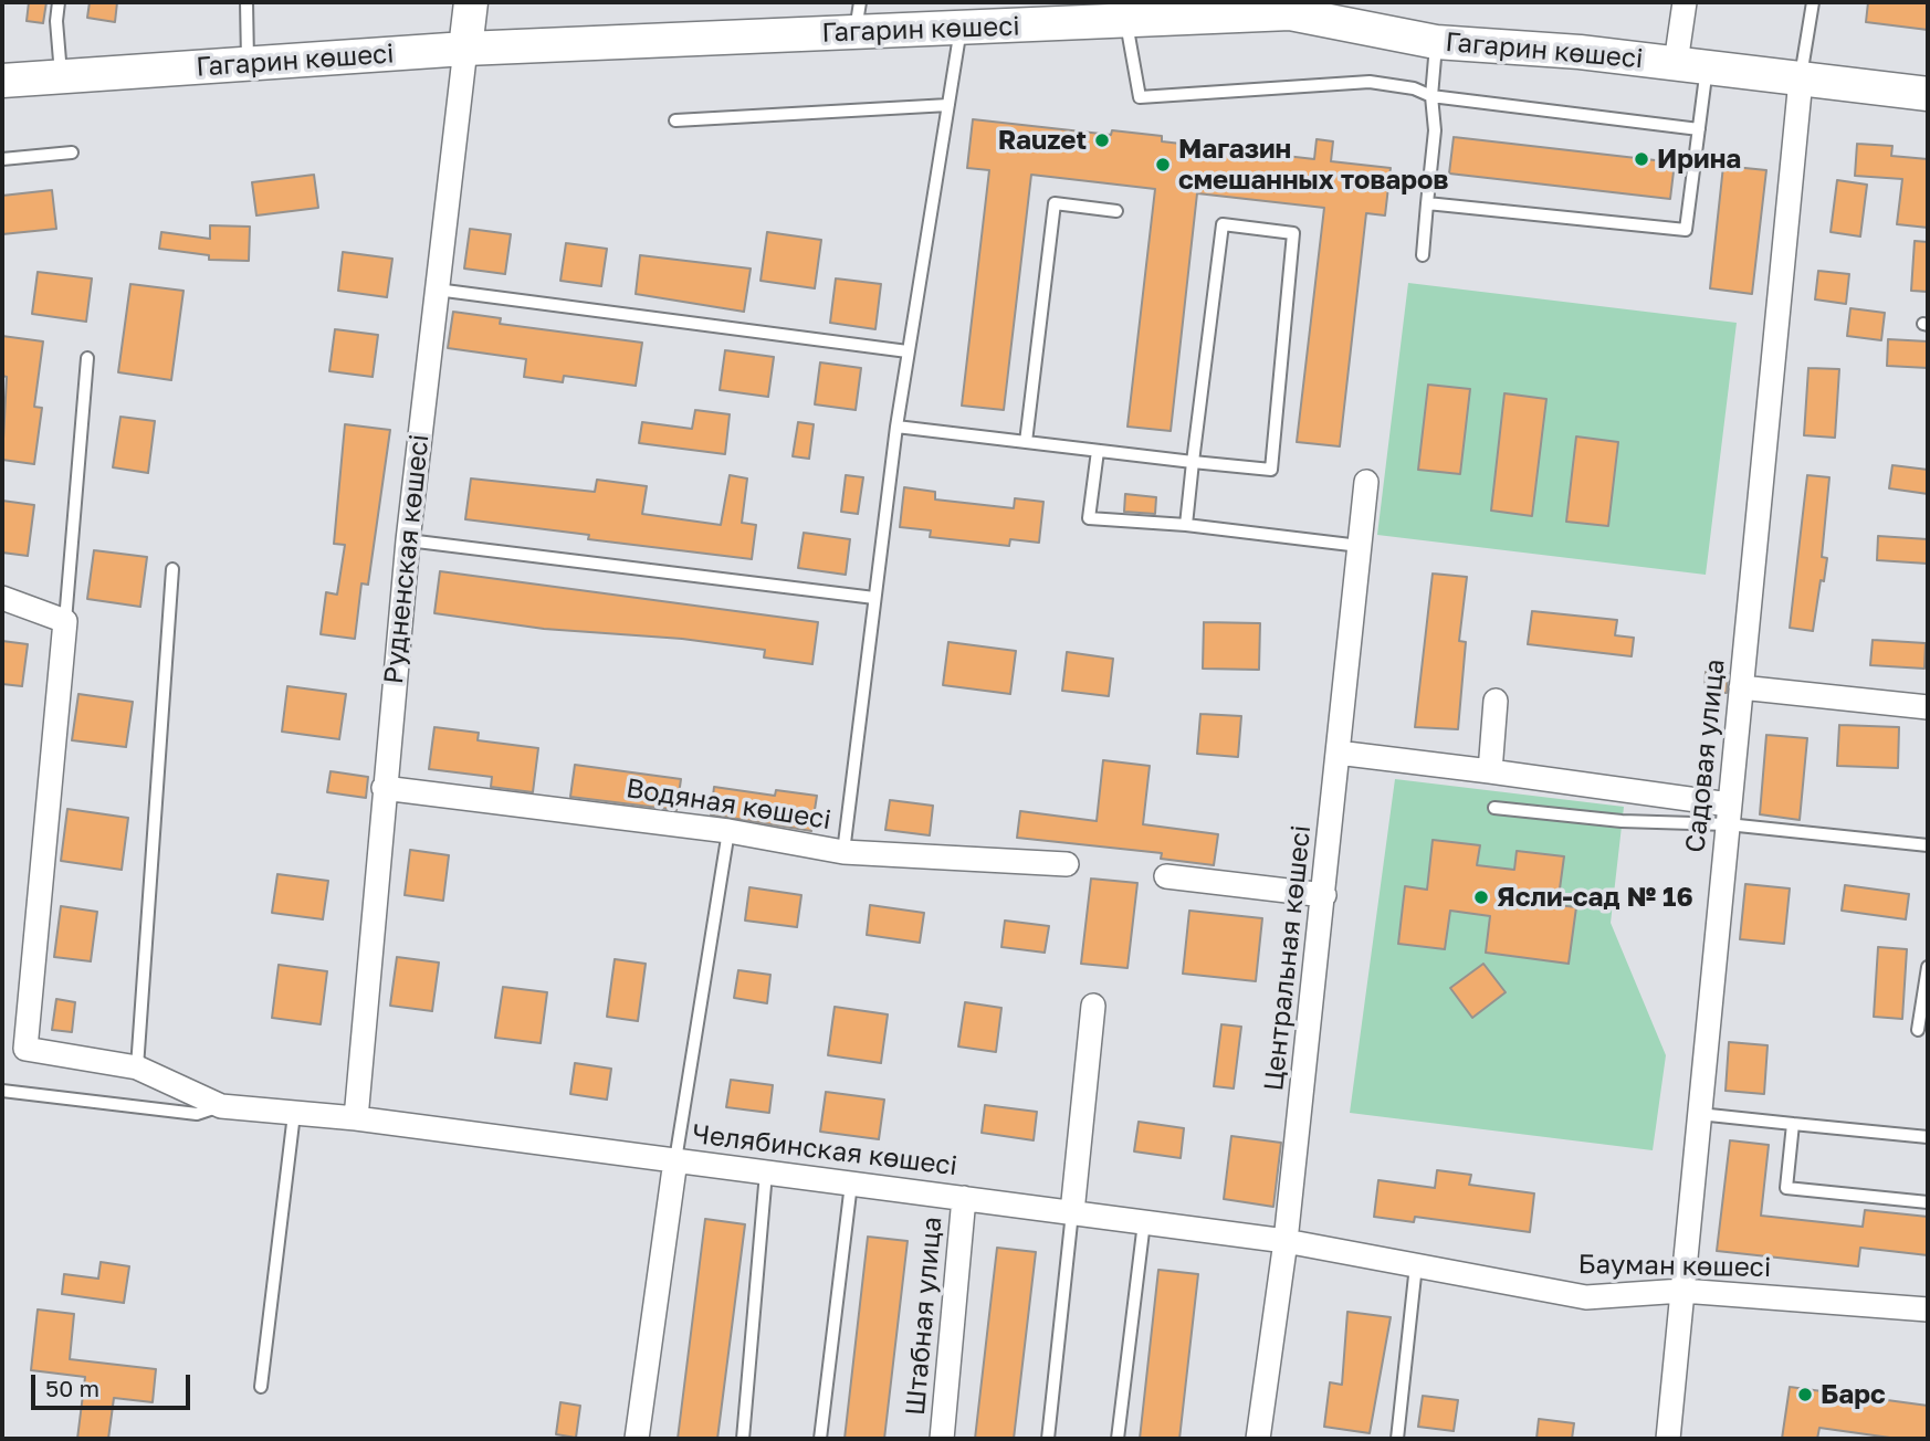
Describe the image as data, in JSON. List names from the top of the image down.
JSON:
{
  "streets": {
    "street": [
      "Гагарин көшесі",
      "Рудненская көшесі",
      "Садовая улица",
      "Водяная көшесі",
      "Центральная көшесі",
      "Челябинская көшесі",
      "Бауман көшесі",
      "Штабная улица"
    ]
  },
  "crossings": [
    ["Гагарин көшесі", "Рудненская көшесі"],
    ["Гагарин көшесі", "Садовая улица"],
    ["Рудненская көшесі", "Водяная көшесі"],
    ["Рудненская көшесі", "Челябинская көшесі"],
    ["Садовая улица", "Бауман көшесі"],
    ["Центральная көшесі", "Челябинская көшесі"],
    ["Центральная көшесі", "Бауман көшесі"],
    ["Челябинская көшесі", "Бауман көшесі"],
    ["Челябинская көшесі", "Штабная улица"]
  ],
  "places": [
    "Rauzet",
    "Ирина",
    "Магазин смешанных товаров",
    "Ясли-сад № 16",
    "Барс"
  ],
  "scale_bar": "50 m"
}
